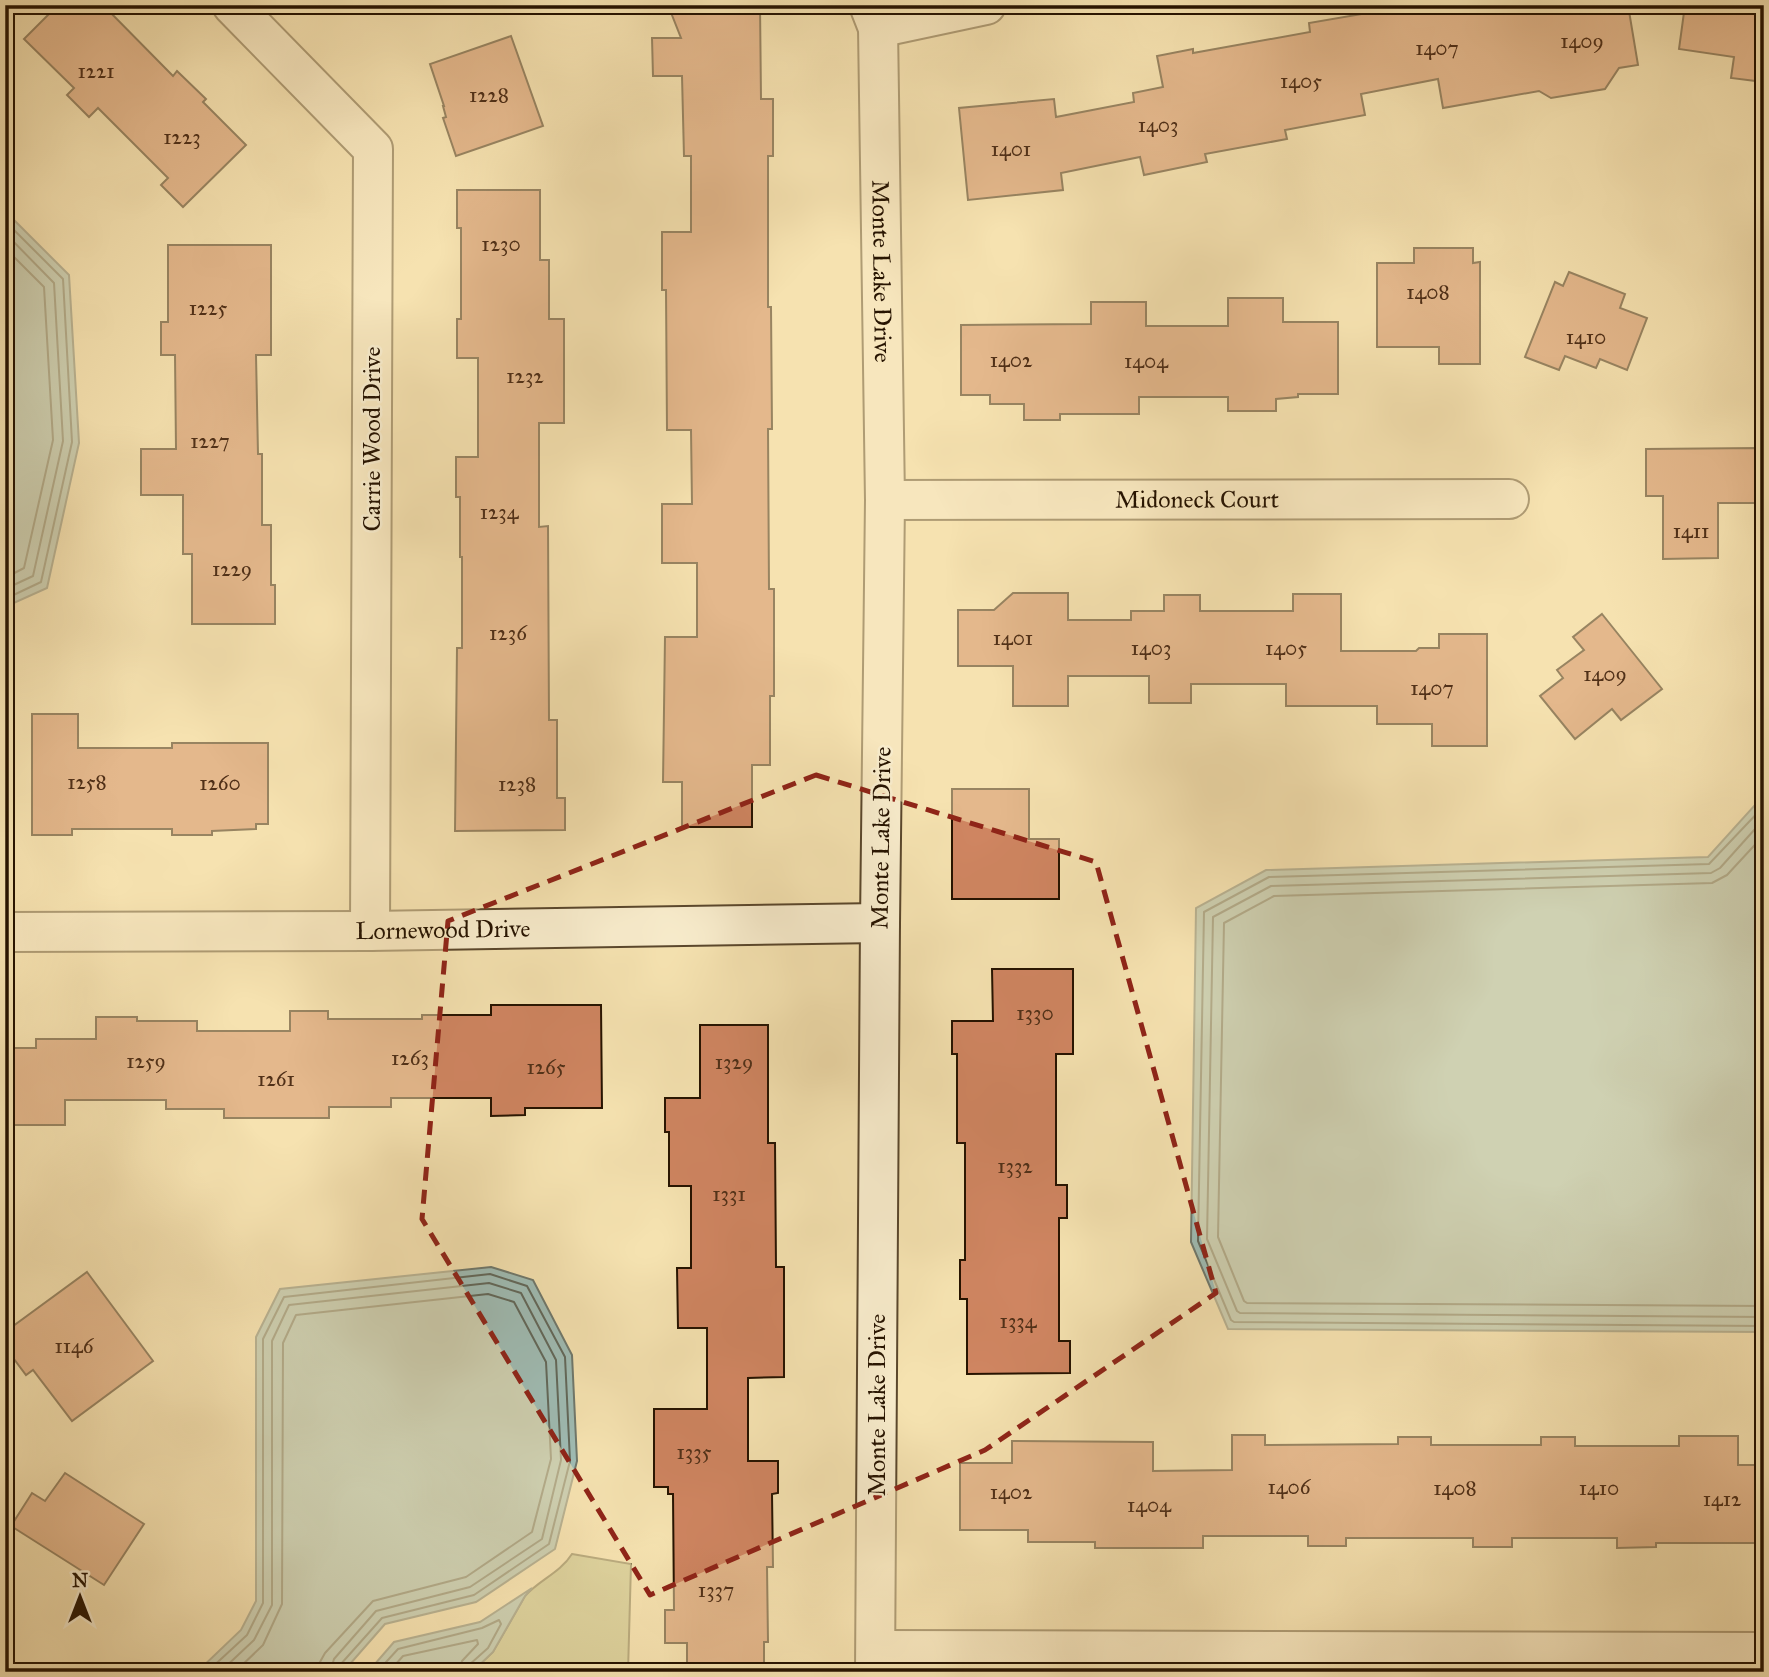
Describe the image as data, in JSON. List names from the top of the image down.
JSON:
{
  "streets": {
    "street": [
      "Monte Lake Drive",
      "Carrie Wood Drive",
      "Midoneck Court",
      "Lornewood Drive"
    ]
  },
  "crossings": [
    ["Monte Lake Drive", "Midoneck Court"],
    ["Monte Lake Drive", "Lornewood Drive"],
    ["Carrie Wood Drive", "Lornewood Drive"]
  ],
  "house_numbers": [
    "1409",
    "1407",
    "1221",
    "1405",
    "1228",
    "1403",
    "1223",
    "1401",
    "1230",
    "1408",
    "1225",
    "1410",
    "1402",
    "1404",
    "1232",
    "1227",
    "1234",
    "1411",
    "1229",
    "1236",
    "1401",
    "1403",
    "1405",
    "1409",
    "1407",
    "1258",
    "1260",
    "1238",
    "1330",
    "1263",
    "1259",
    "1329",
    "1265",
    "1261",
    "1332",
    "1331",
    "1334",
    "1146",
    "1335",
    "1406",
    "1408",
    "1410",
    "1402",
    "1412",
    "1404",
    "1337"
  ],
  "north": "top"
}
